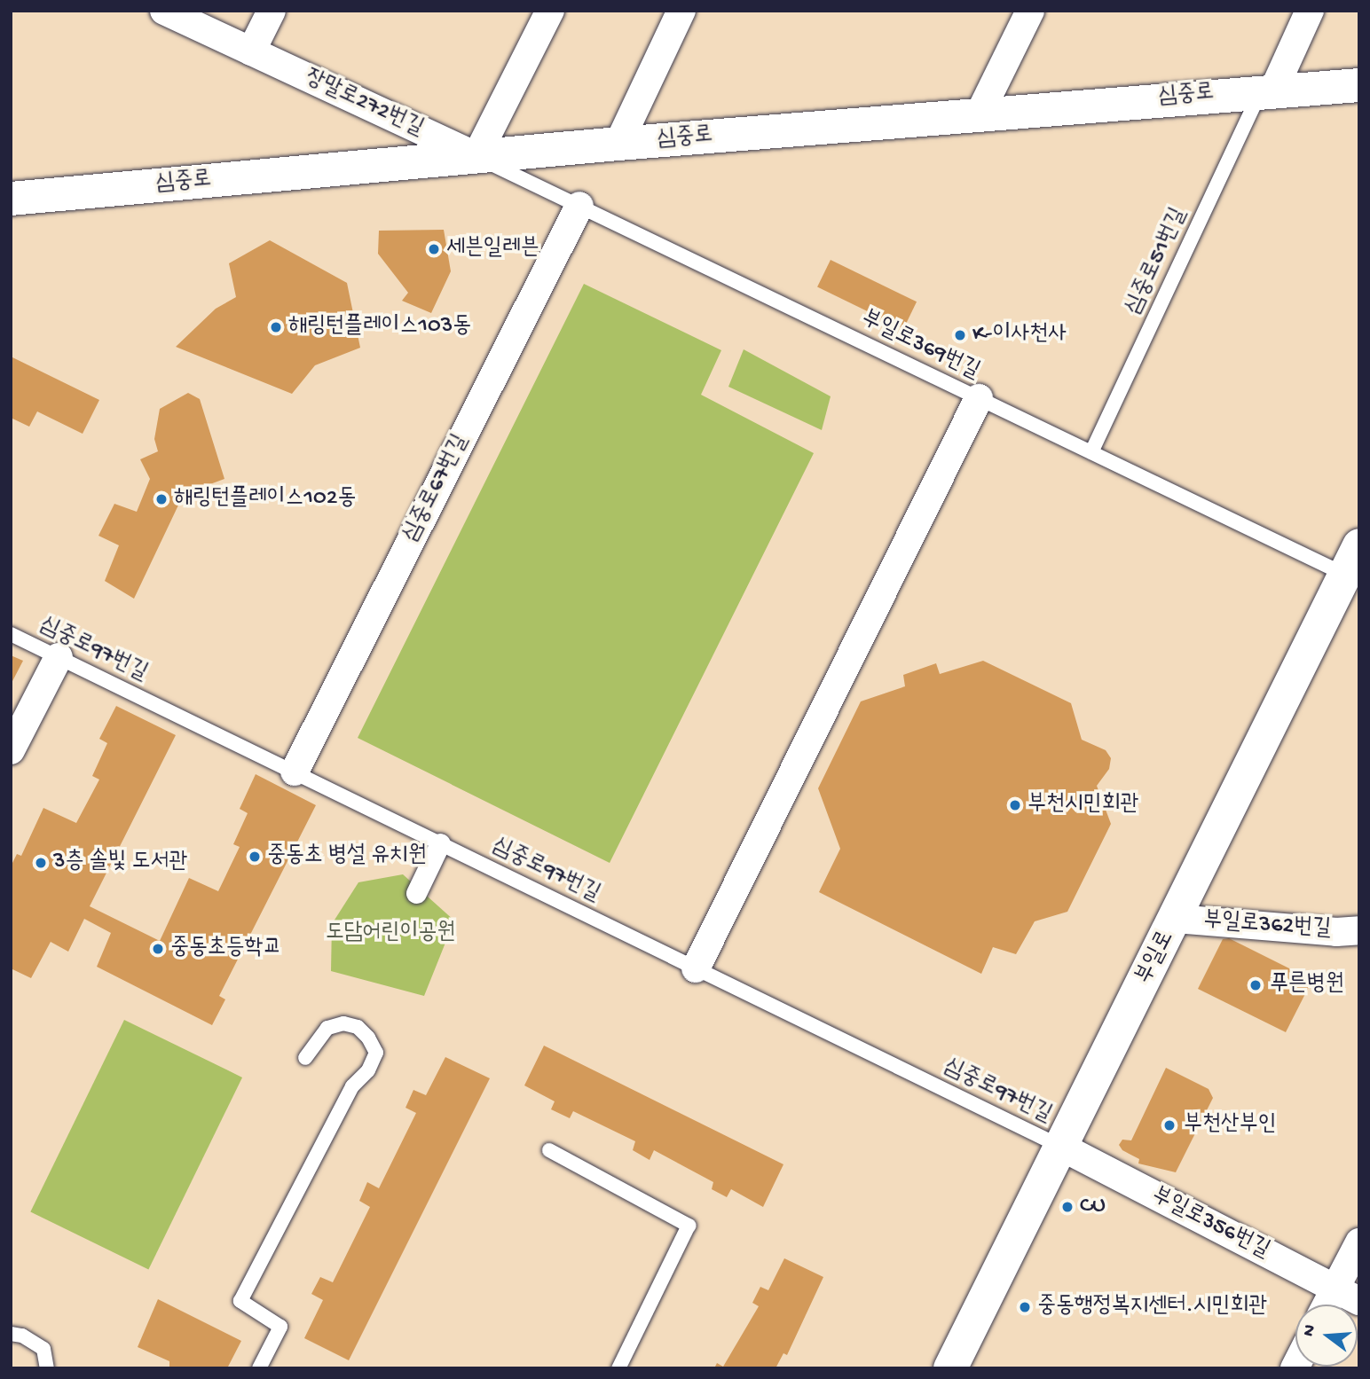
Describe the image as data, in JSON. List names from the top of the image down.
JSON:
{
  "streets": {
    "street": [
      "심중로",
      "장말로272번길",
      "심중로67번길",
      "부일로362번길",
      "부일로",
      "부일로356번길"
    ],
    "lane": ["심중로51번길", "부일로369번길", "심중로97번길"]
  },
  "crossings": [
    ["심중로", "장말로272번길"],
    ["심중로", "심중로51번길"],
    ["심중로", "부일로369번길"],
    ["장말로272번길", "부일로369번길"],
    ["심중로51번길", "부일로369번길"],
    ["부일로369번길", "심중로67번길"],
    ["부일로369번길", "부일로"],
    ["심중로67번길", "심중로97번길"],
    ["심중로97번길", "부일로"],
    ["심중로97번길", "부일로356번길"],
    ["부일로362번길", "부일로"],
    ["부일로", "부일로356번길"]
  ],
  "parks": ["도담어린이공원"],
  "places": [
    "세븐일레븐",
    "해링턴플레이스103동",
    "K-이사천사",
    "해링턴플레이스102동",
    "부천시민회관",
    "중동초 병설 유치원",
    "3층 솔빛 도서관",
    "중동초등학교",
    "푸른병원",
    "부천산부인",
    "CU",
    "중동행정복지센터.시민회관"
  ],
  "north": "left"
}
